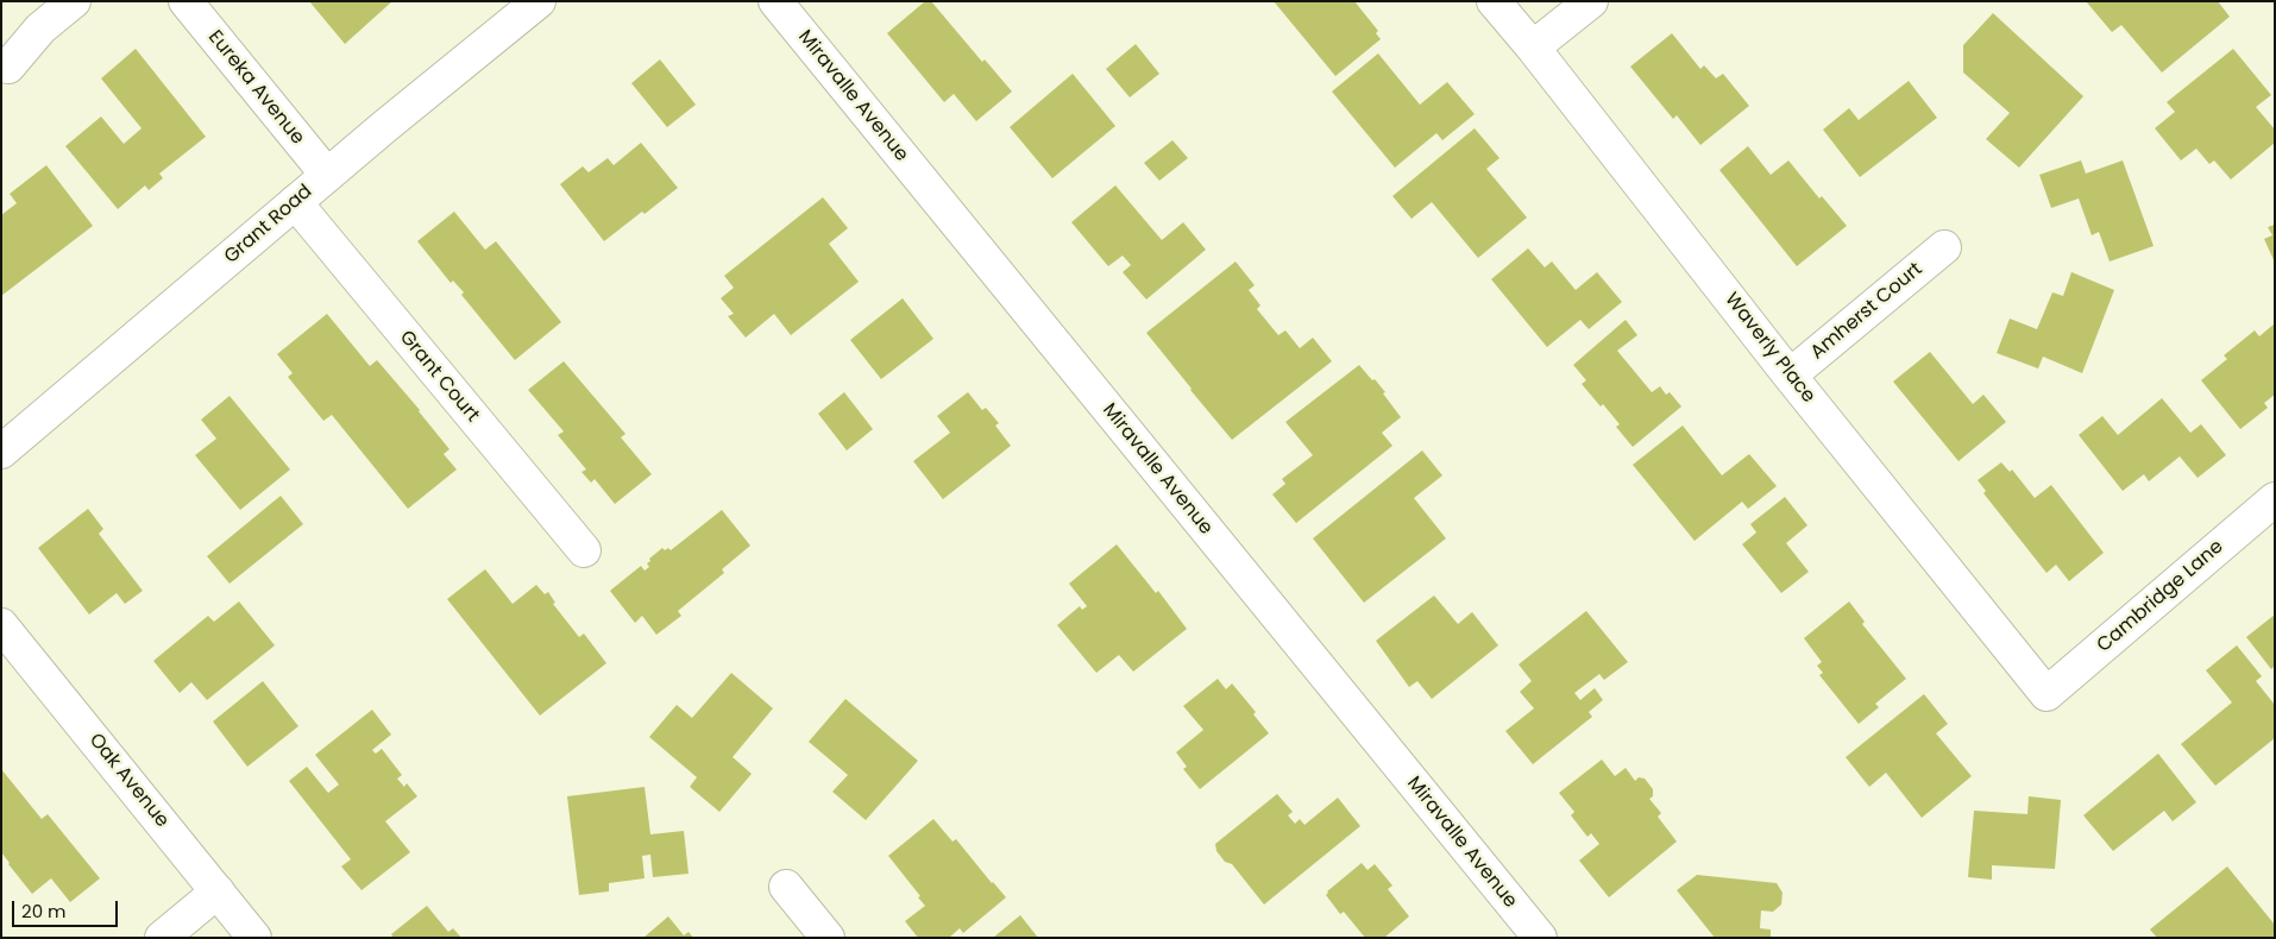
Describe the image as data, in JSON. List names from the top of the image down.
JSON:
{
  "streets": {
    "street": [
      "Eureka Avenue",
      "Miravalle Avenue",
      "Grant Road",
      "Amherst Court",
      "Waverly Place",
      "Grant Court",
      "Cambridge Lane",
      "Oak Avenue"
    ]
  },
  "crossings": [
    ["Eureka Avenue", "Grant Road"],
    ["Grant Road", "Grant Court"],
    ["Amherst Court", "Waverly Place"],
    ["Waverly Place", "Cambridge Lane"]
  ],
  "scale_bar": "20 m"
}
